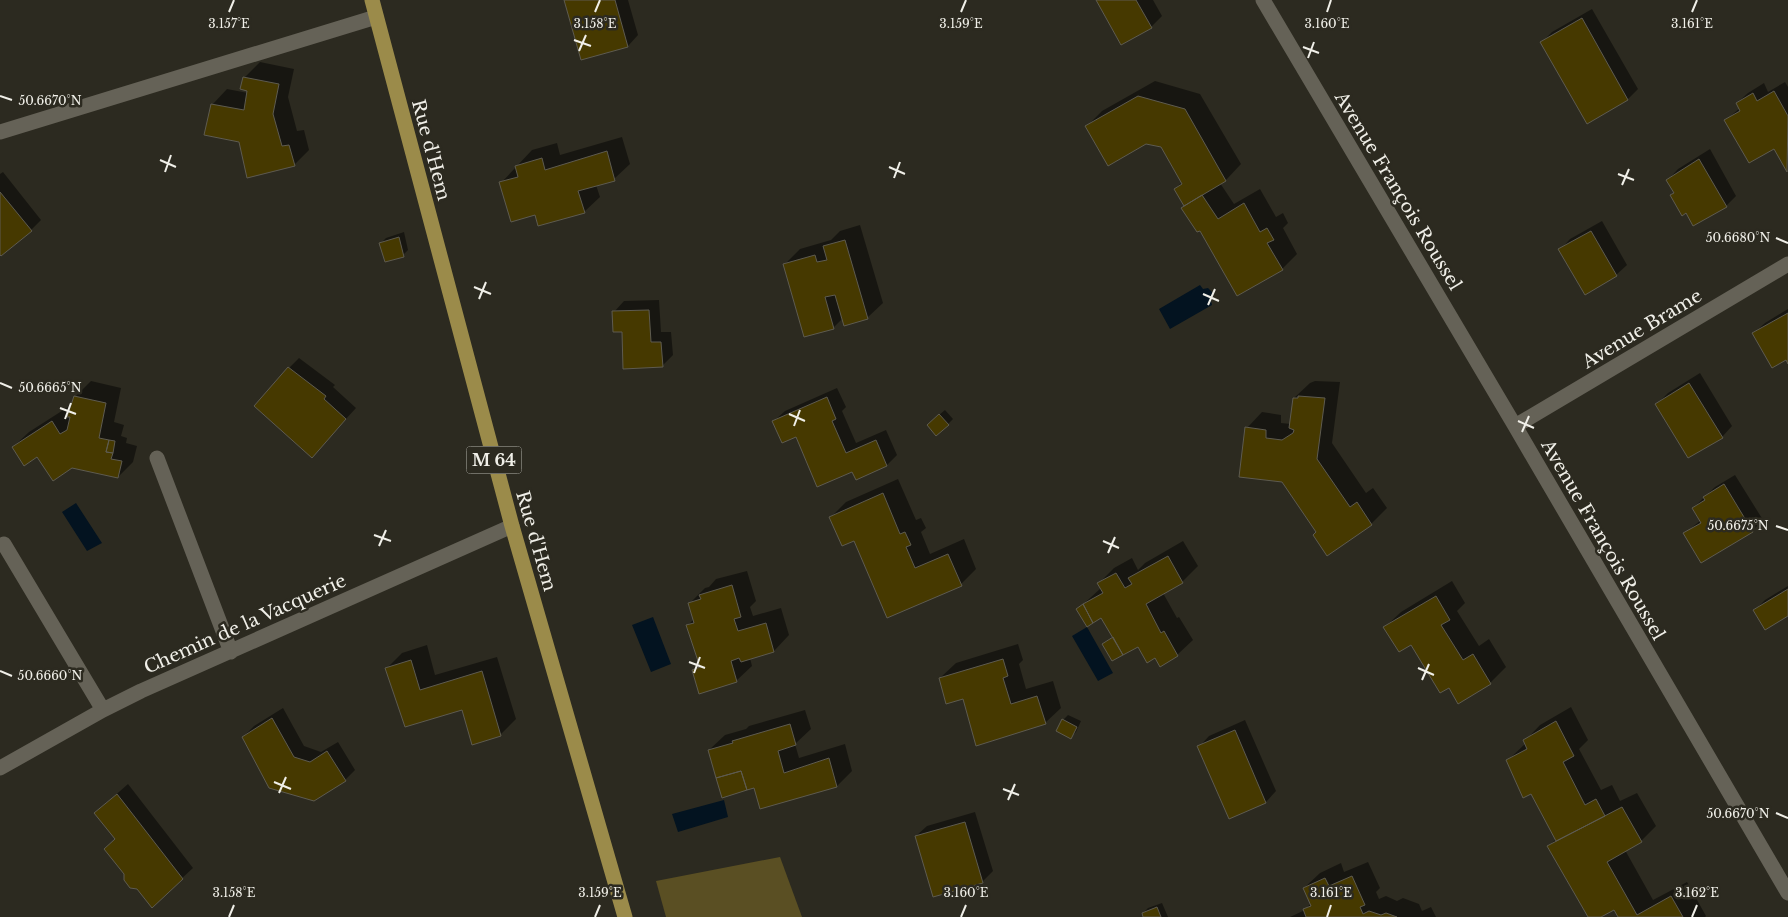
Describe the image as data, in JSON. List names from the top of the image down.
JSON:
{
  "streets": {
    "main road": ["Rue d'Hem", "M 64"],
    "street": ["Avenue François Roussel", "Avenue Brame", "Chemin de la Vacquerie"]
  },
  "crossings": [
    ["Rue d'Hem", "Chemin de la Vacquerie"],
    ["Avenue François Roussel", "Avenue Brame"]
  ],
  "coordinates": [
    "3.158°E",
    "3.159°E",
    "3.157°E",
    "3.160°E",
    "3.161°E",
    "50.6670°N",
    "50.6680°N",
    "50.6665°N",
    "50.6675°N",
    "50.6660°N",
    "3.162°E"
  ]
}
